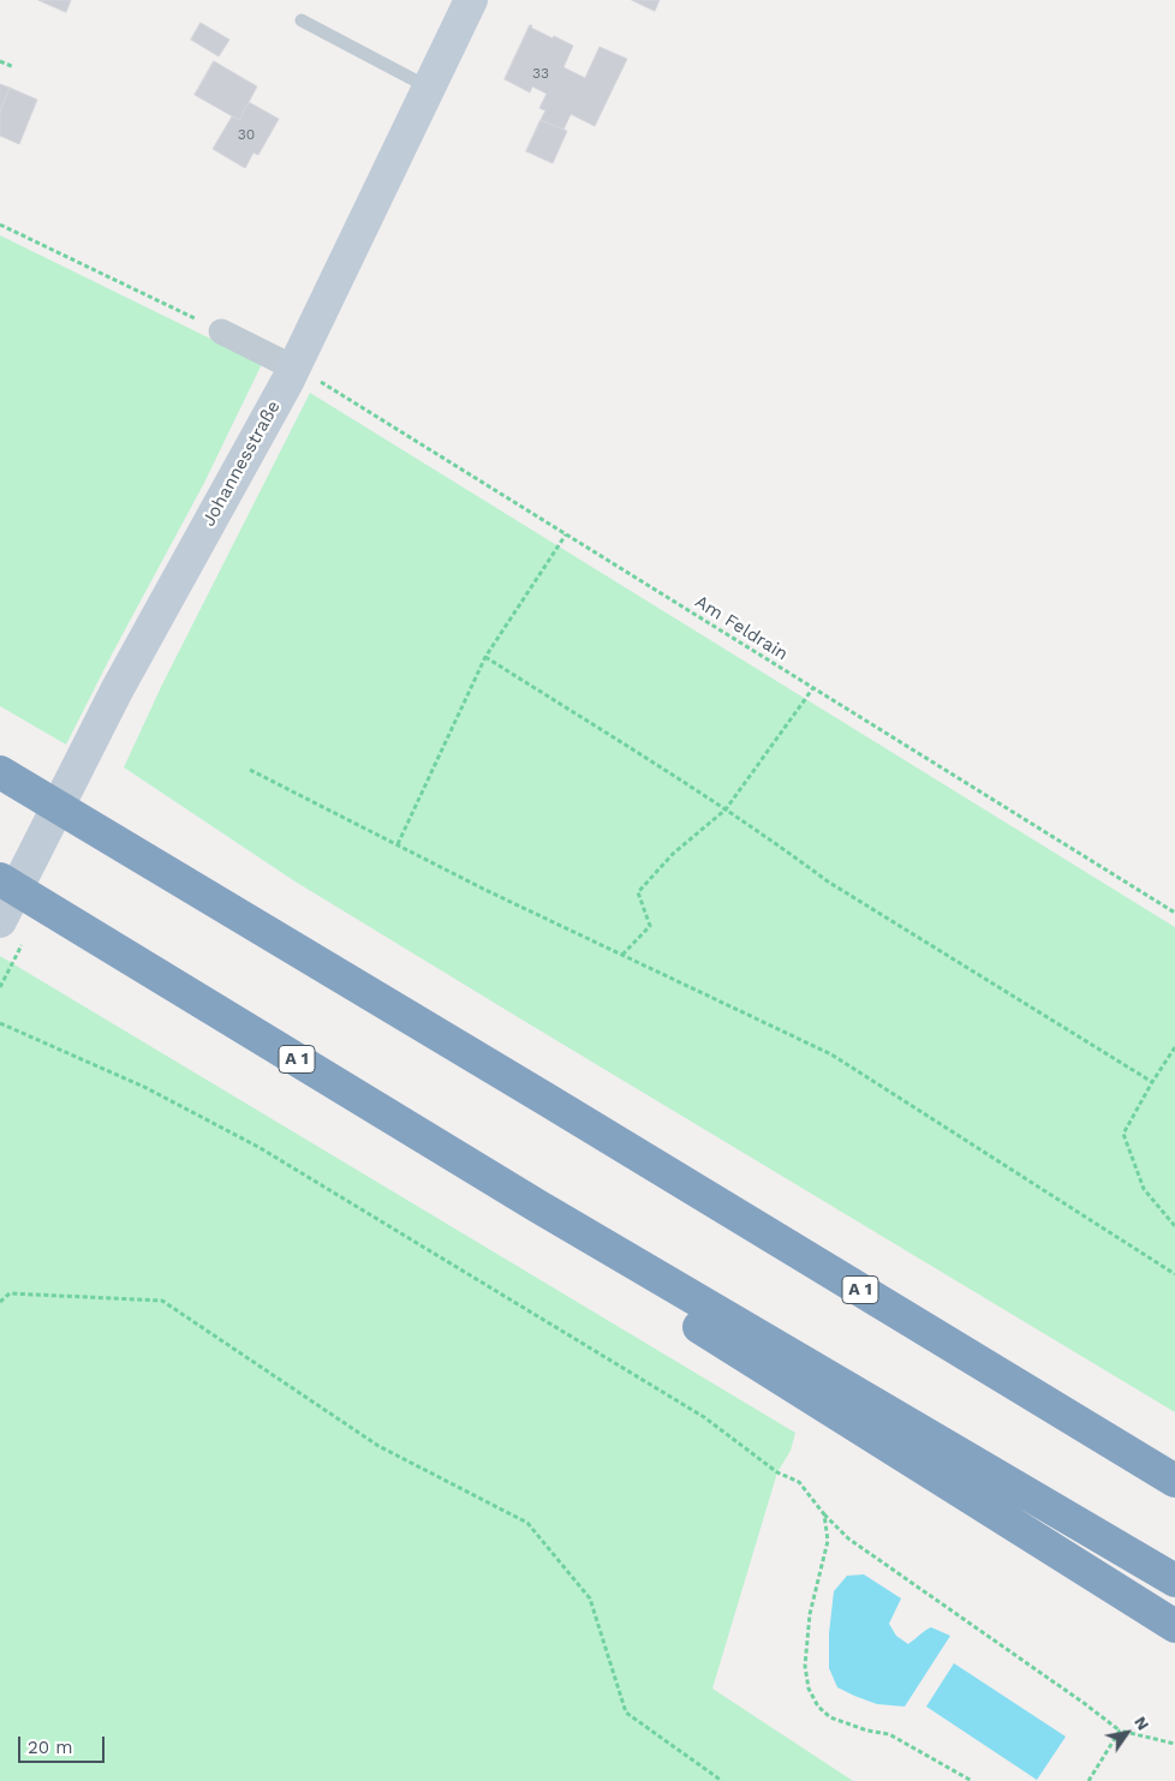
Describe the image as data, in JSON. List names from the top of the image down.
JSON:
{
  "streets": {
    "highway": ["A 1"],
    "main road": ["Johannesstraße"],
    "path": ["Am Feldrain"]
  },
  "crossings": [
    ["Johannesstraße", "Am Feldrain"]
  ],
  "house_numbers": ["33", "30"],
  "scale_bar": "20 m",
  "north": "top right"
}
